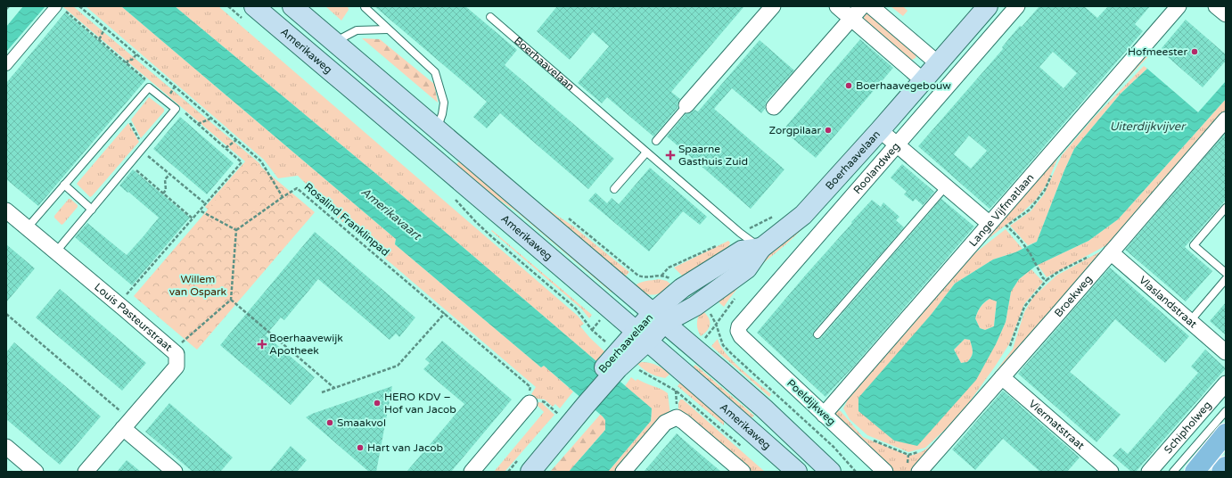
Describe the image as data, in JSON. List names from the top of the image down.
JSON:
{
  "streets": {
    "main road": ["Amerikaweg", "Boerhaavelaan"],
    "street": [
      "Roolandweg",
      "Lange Vijfmatlaan",
      "Broekweg",
      "Vlaslandstraat",
      "Louis Pasteurstraat",
      "Poeldijkweg",
      "Viermatstraat",
      "Schipholweg"
    ],
    "path": ["Rosalind Franklinpad"]
  },
  "crossings": [
    ["Amerikaweg", "Boerhaavelaan"],
    ["Roolandweg", "Poeldijkweg"],
    ["Lange Vijfmatlaan", "Poeldijkweg"],
    ["Broekweg", "Vlaslandstraat"],
    ["Broekweg", "Viermatstraat"]
  ],
  "water": ["Uiterdijkvijver", "Amerikavaart"],
  "parks": ["Willem van Ospark"],
  "places": {
    "other": [
      "Hofmeester",
      "Boerhaavegebouw",
      "Zorgpilaar",
      "HERO KDV – Hof van Jacob",
      "Smaakvol",
      "Hart van Jacob"
    ],
    "health": ["Spaarne Gasthuis Zuid", "Boerhaavewijk Apotheek"]
  }
}
